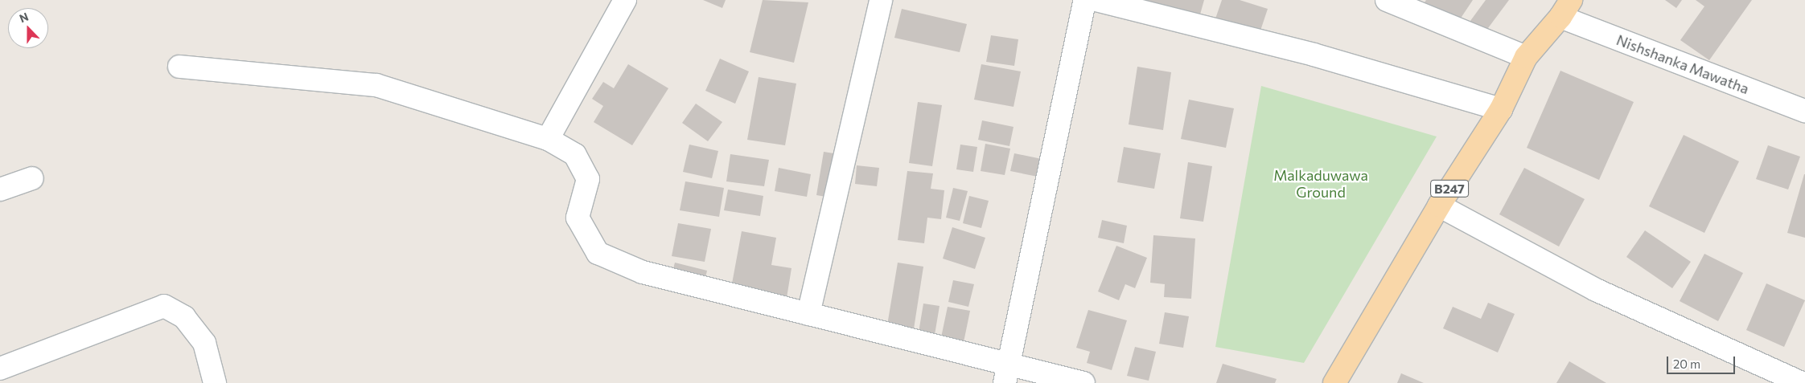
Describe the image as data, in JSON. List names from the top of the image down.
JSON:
{
  "streets": {
    "main road": ["B247"],
    "street": ["Nishshanka Mawatha"]
  },
  "crossings": [
    ["Nishshanka Mawatha", "B247"]
  ],
  "parks": ["Malkaduwawa Ground"],
  "scale_bar": "20 m",
  "north": "top"
}
